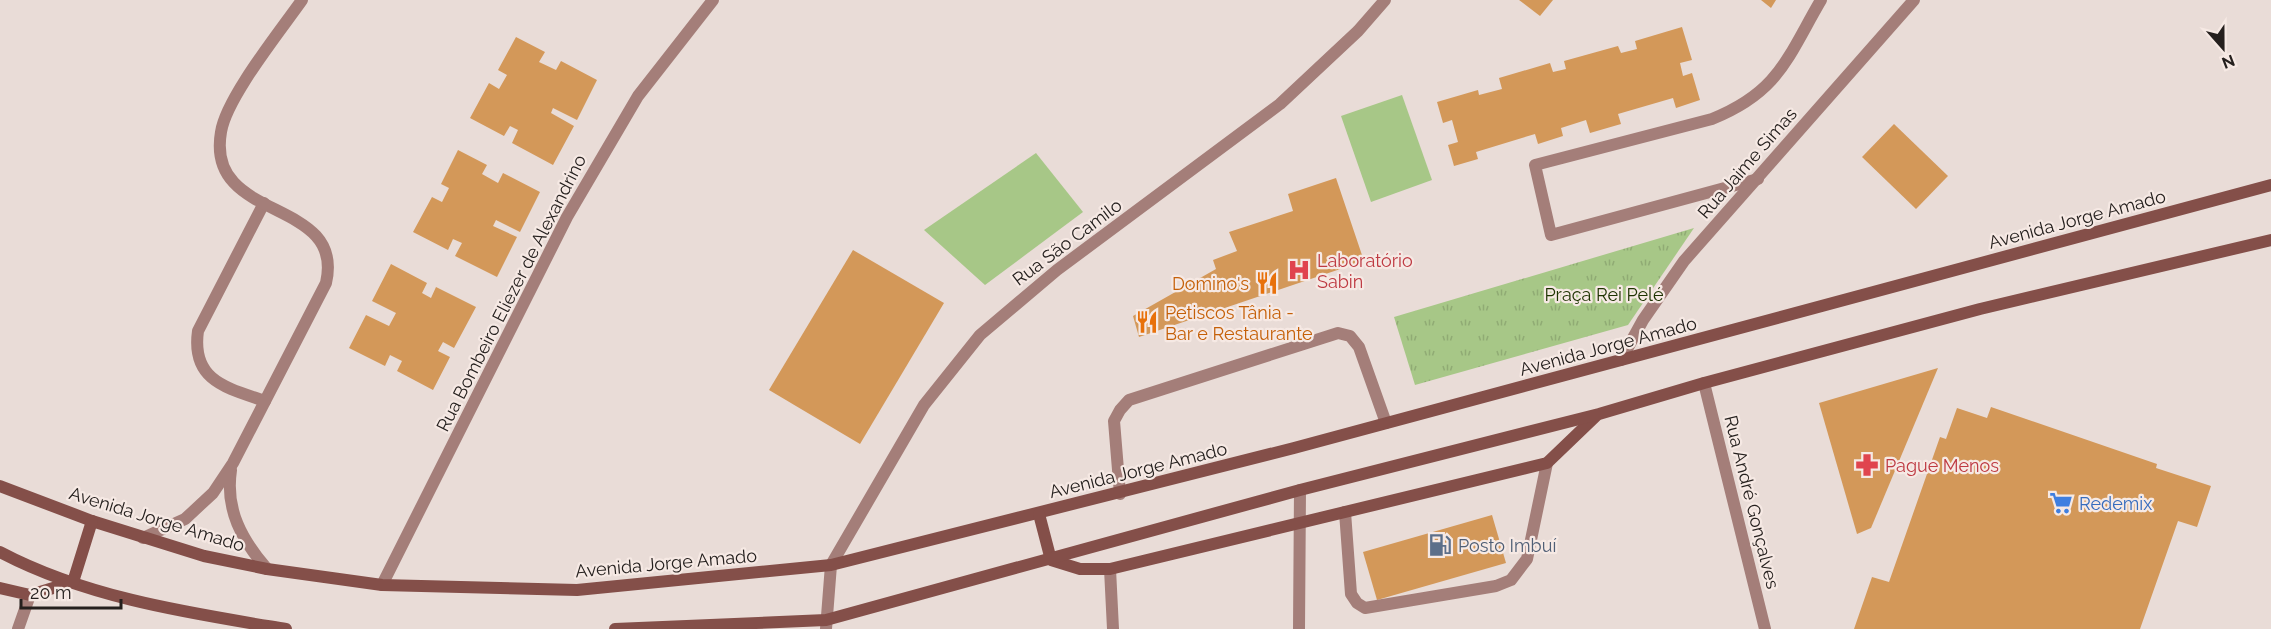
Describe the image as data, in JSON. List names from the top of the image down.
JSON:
{
  "streets": {
    "main road": ["Avenida Jorge Amado"],
    "street": [
      "Rua Jaime Simas",
      "Rua São Camilo",
      "Rua Bombeiro Eliezer de Alexandrino",
      "Rua André Gonçalves"
    ]
  },
  "crossings": [
    ["Rua Jaime Simas", "Avenida Jorge Amado"],
    ["Avenida Jorge Amado", "Rua São Camilo"],
    ["Avenida Jorge Amado", "Rua Bombeiro Eliezer de Alexandrino"]
  ],
  "parks": ["Praça Rei Pelé"],
  "places": {
    "hospital": ["Laboratório Sabin"],
    "restaurant": ["Domino's", "Petiscos Tânia - Bar e Restaurante"],
    "pharmacy": ["Pague Menos"],
    "supermarket": ["Redemix"],
    "fuel station": ["Posto Imbuí"]
  },
  "scale_bar": "20 m",
  "north": "bottom"
}
